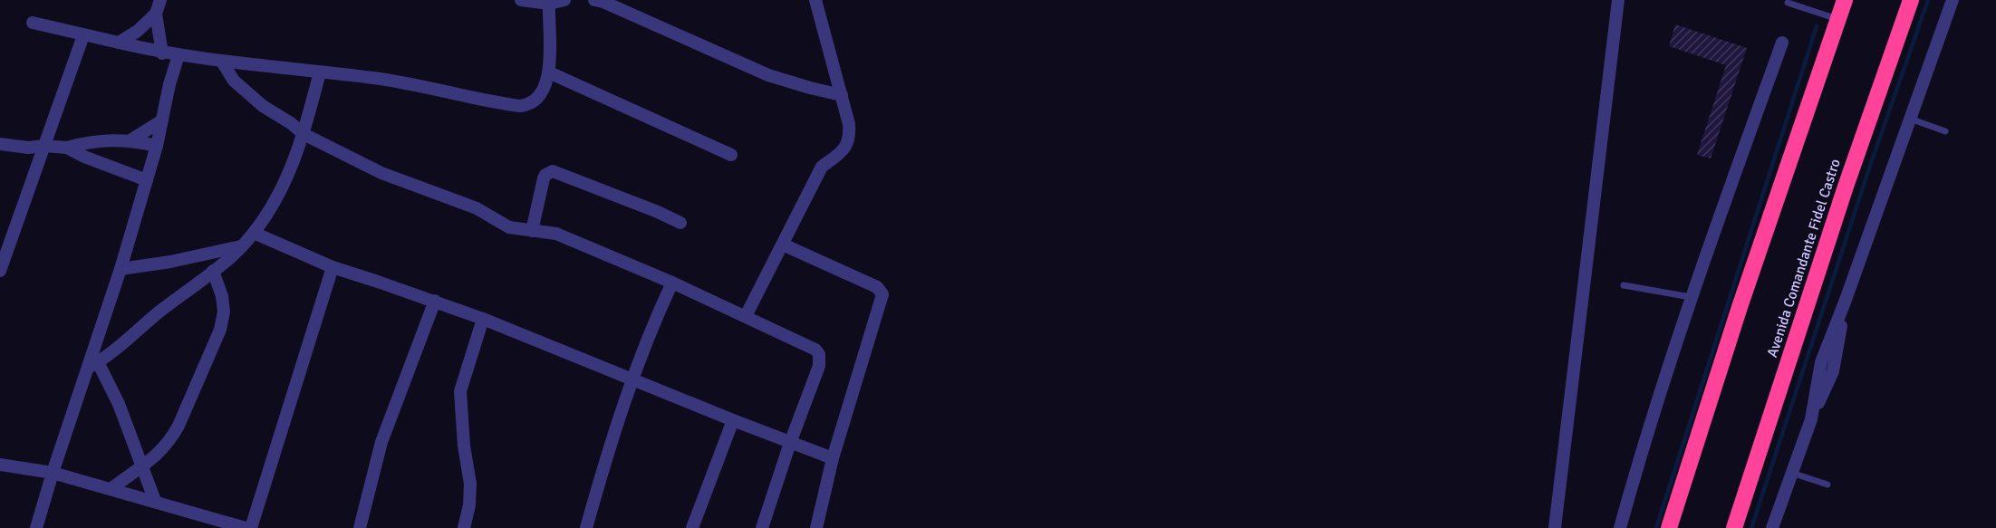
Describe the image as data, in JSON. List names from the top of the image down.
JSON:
{
  "streets": {
    "highway": ["Avenida Comandante Fidel Castro"]
  }
}
